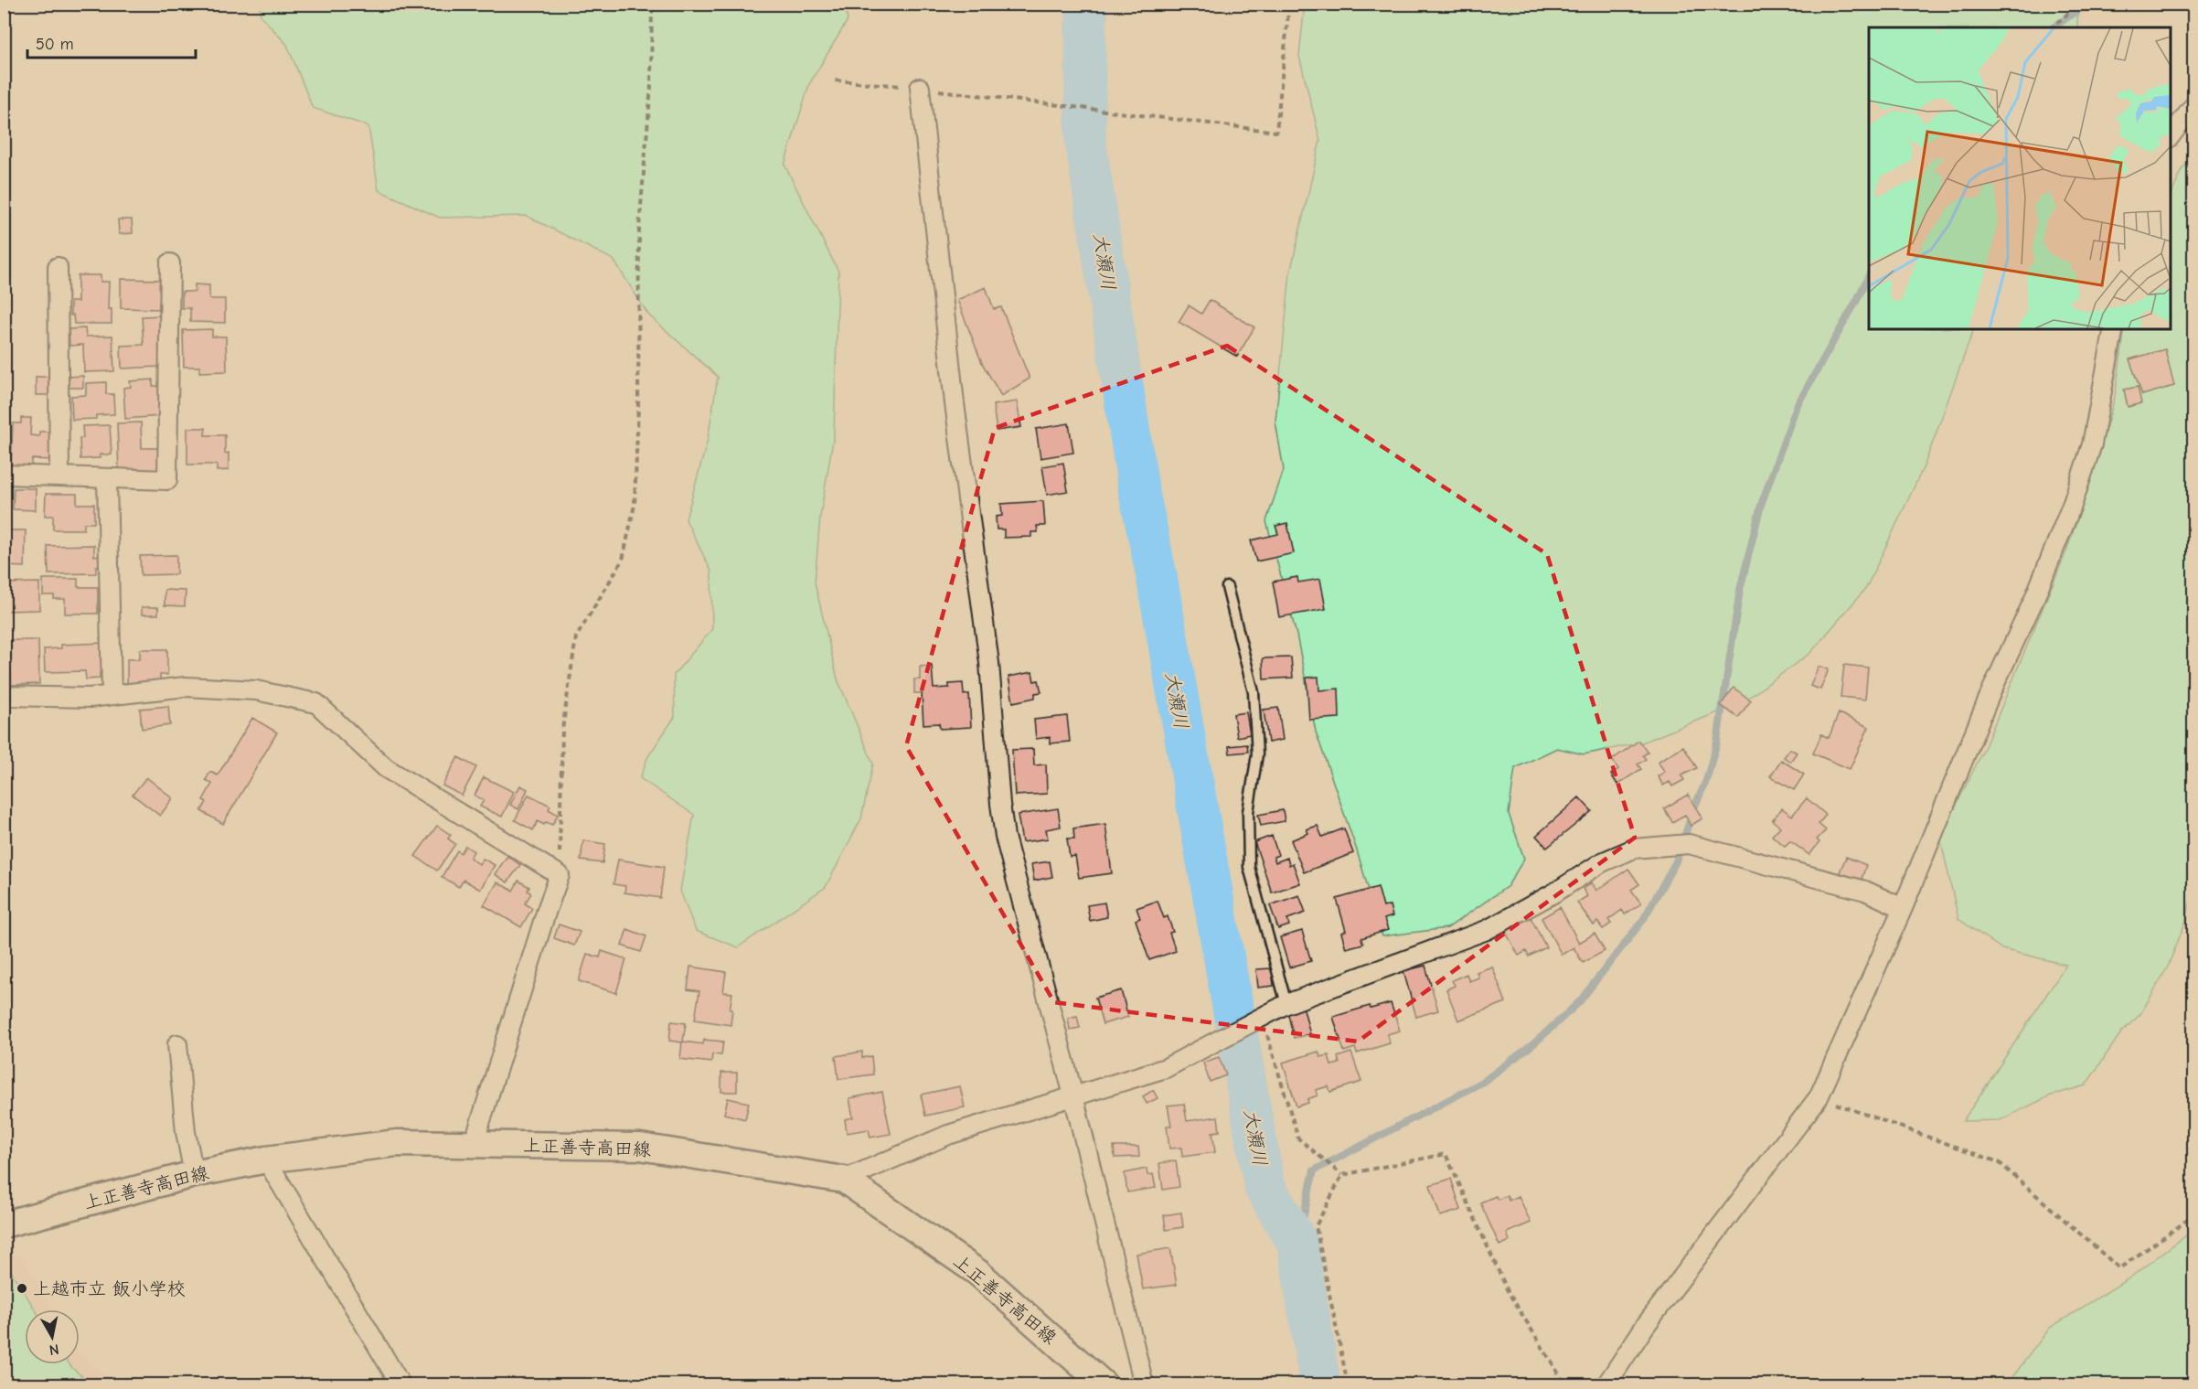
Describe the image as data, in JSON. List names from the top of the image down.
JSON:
{
  "streets": {
    "main road": ["上正善寺高田線"]
  },
  "water": ["大瀬川"],
  "places": ["上越市立 飯小学校"],
  "scale_bar": "50 m",
  "north": "bottom"
}
